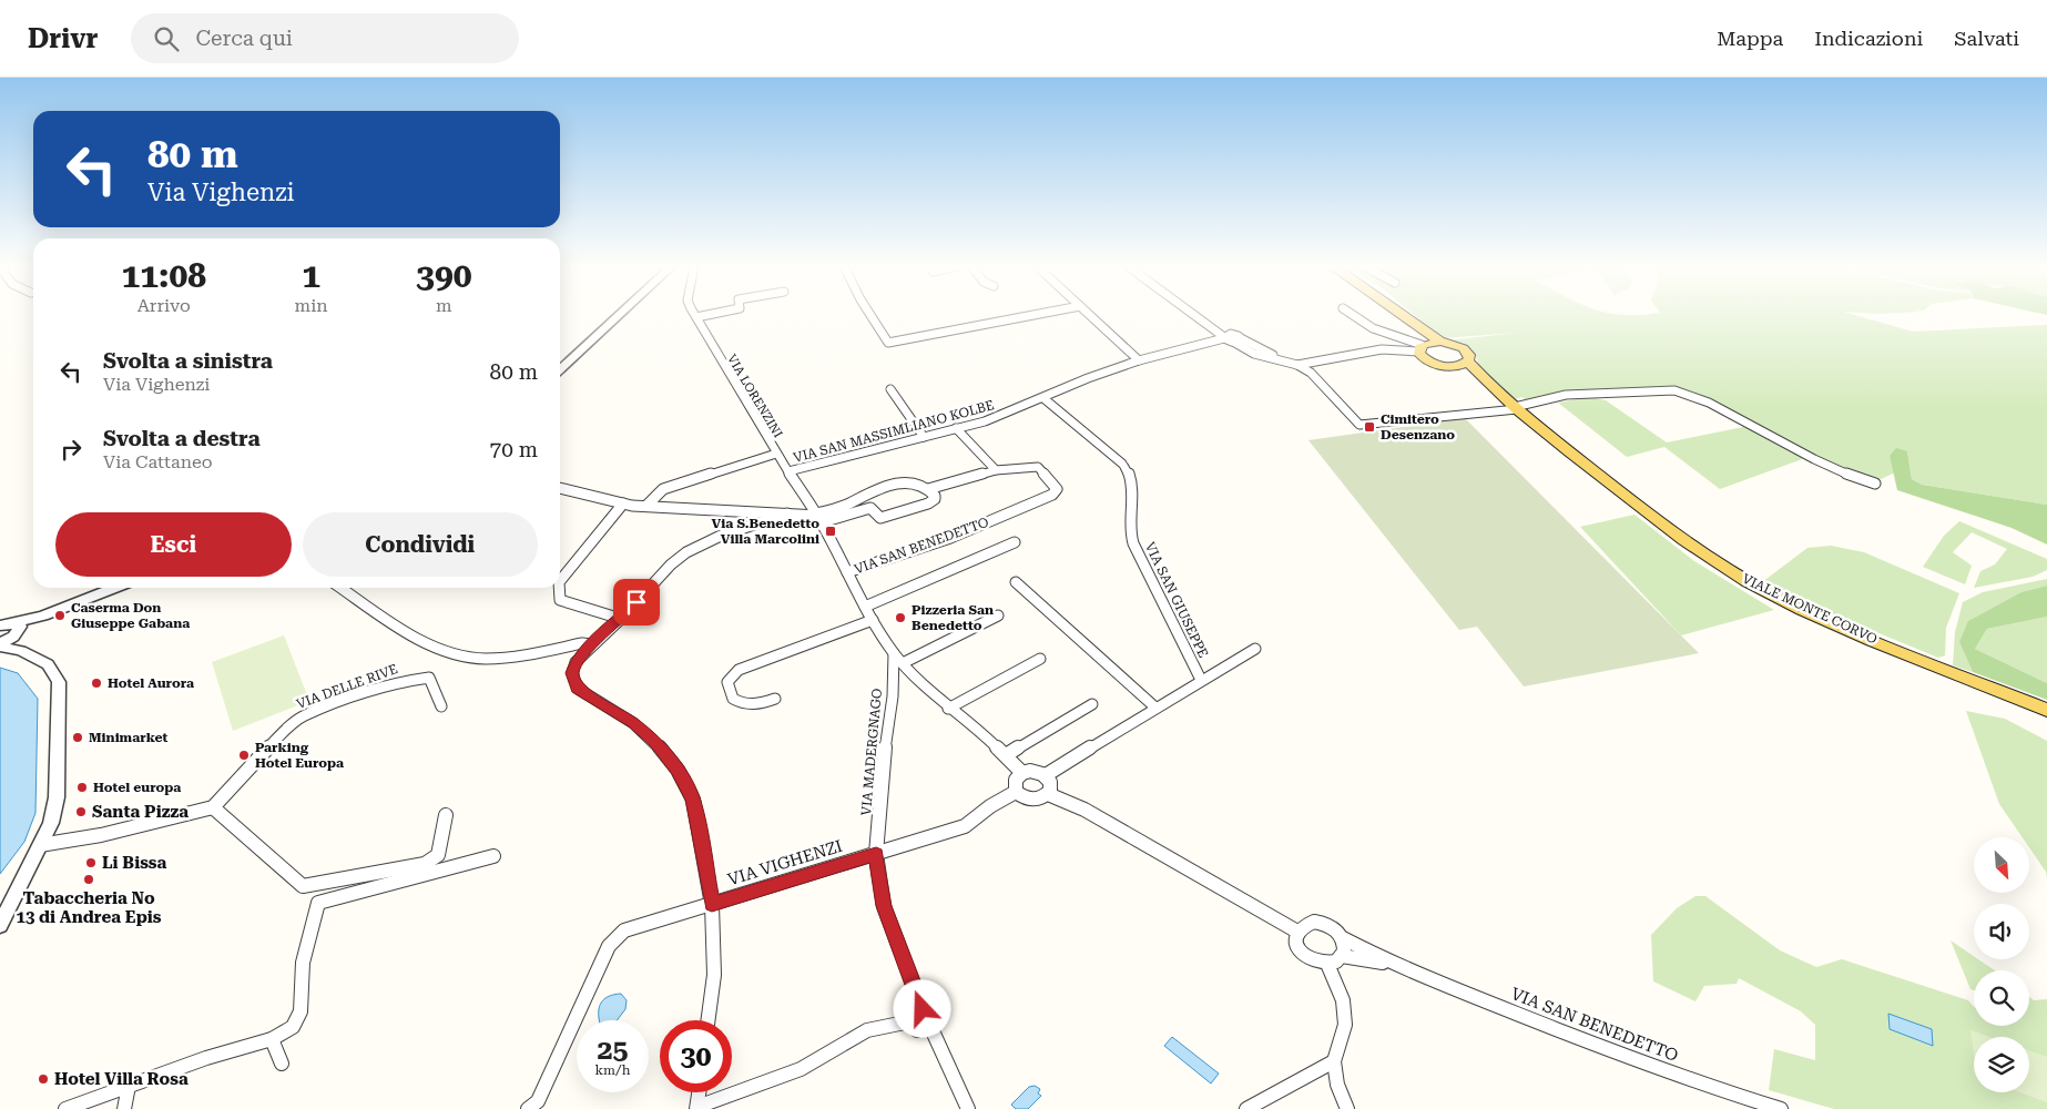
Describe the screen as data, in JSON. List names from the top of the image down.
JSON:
{
  "streets": {
    "main road": ["VIALE MONTE CORVO"],
    "street": [
      "VIA LORENZINI",
      "VIA SAN MASSIMLIANO KOLBE",
      "VIA SAN BENEDETTO",
      "VIA SAN GIUSEPPE",
      "VIA DELLE RIVE",
      "VIA MADERGNAGO",
      "VIA VIGHENZI"
    ]
  },
  "crossings": [
    ["VIA LORENZINI", "VIA SAN MASSIMLIANO KOLBE"],
    ["VIA LORENZINI", "VIA SAN BENEDETTO"],
    ["VIA SAN MASSIMLIANO KOLBE", "VIA SAN GIUSEPPE"],
    ["VIA SAN BENEDETTO", "VIA MADERGNAGO"],
    ["VIA SAN BENEDETTO", "VIA VIGHENZI"],
    ["VIA MADERGNAGO", "VIA VIGHENZI"]
  ],
  "places": {
    "transit": ["Cimitero Desenzano", "Via S.Benedetto Villa Marcolini"],
    "other": [
      "Caserma Don Giuseppe Gabana",
      "Pizzeria San Benedetto",
      "Hotel Aurora",
      "Minimarket",
      "Parking Hotel Europa",
      "Hotel europa",
      "Santa Pizza",
      "Li Bissa",
      "Tabaccheria No 13 di Andrea Epis",
      "Hotel Villa Rosa"
    ]
  },
  "north": "bottom right",
  "page": {
    "header": "Drivr",
    "search": "Cerca qui",
    "nav": ["Mappa", "Indicazioni", "Salvati"],
    "turn": ["80 m", "Via Vighenzi"],
    "eta": [
      "11:08",
      "Arrivo",
      "1",
      "min",
      "390",
      "m"
    ],
    "list": [
      {
        "name": "Svolta a sinistra",
        "note": "Via Vighenzi",
        "value": "80 m"
      },
      {
        "name": "Svolta a destra",
        "note": "Via Cattaneo",
        "value": "70 m"
      }
    ],
    "buttons": ["Esci", "Condividi"],
    "speed": "25 km/h",
    "limit": "30"
  }
}
